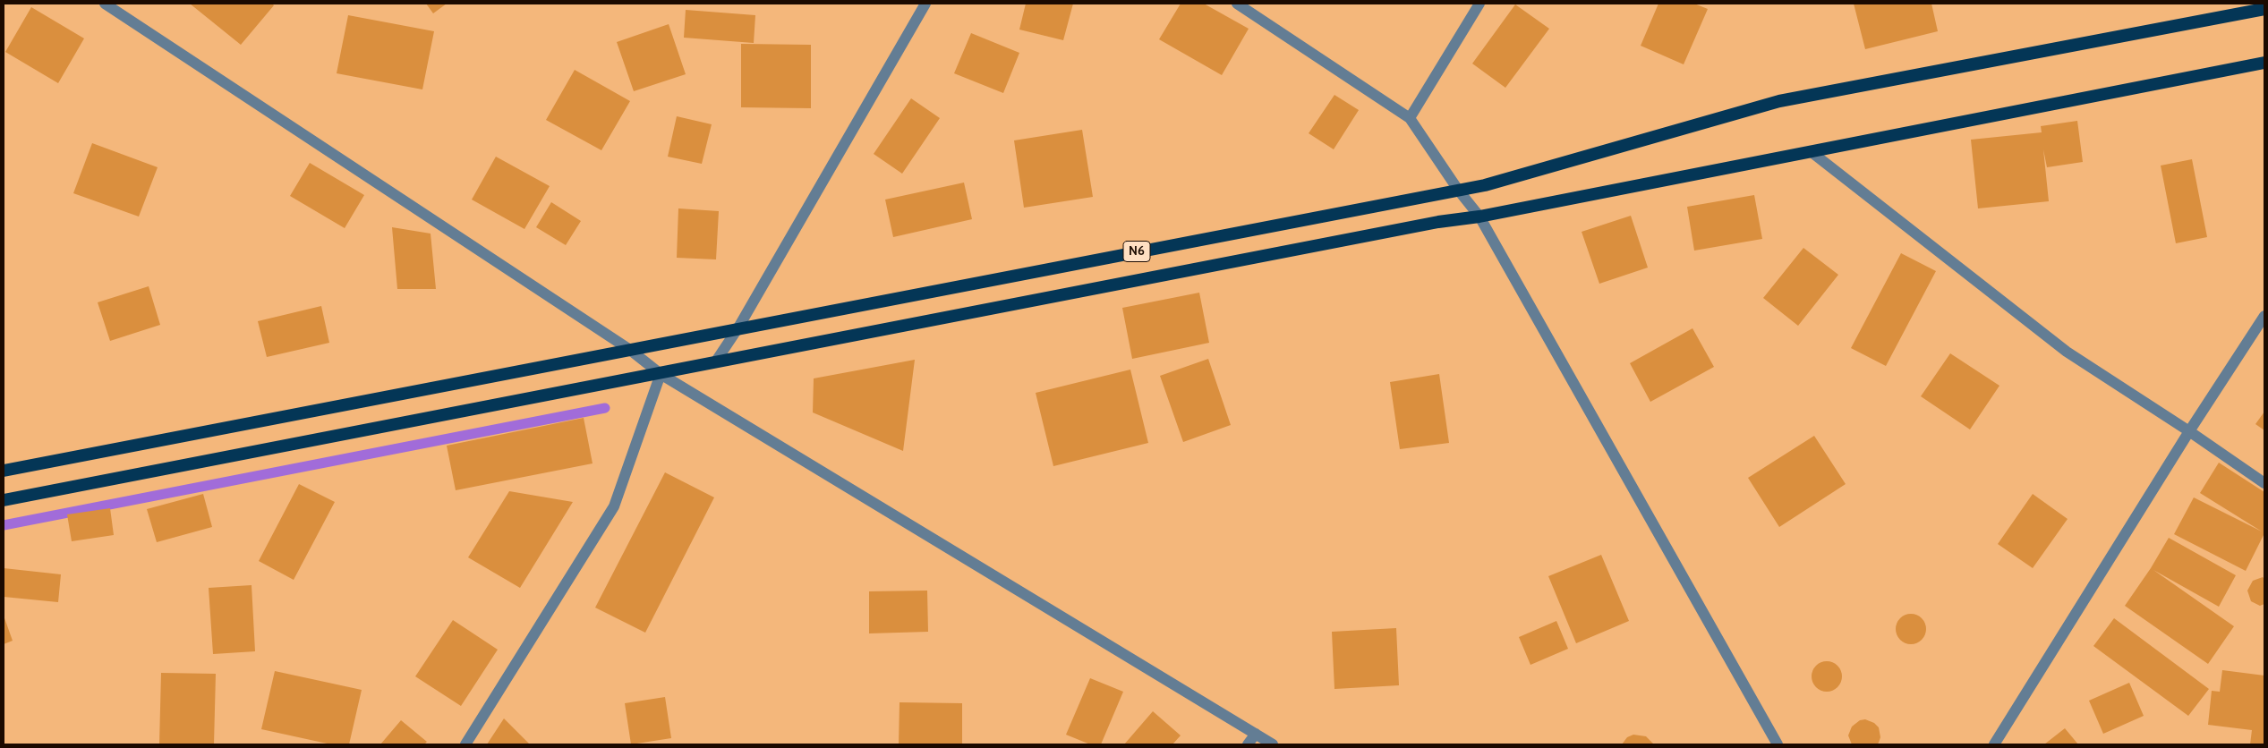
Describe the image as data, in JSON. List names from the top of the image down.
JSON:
{
  "streets": {
    "highway": ["N6"]
  }
}
